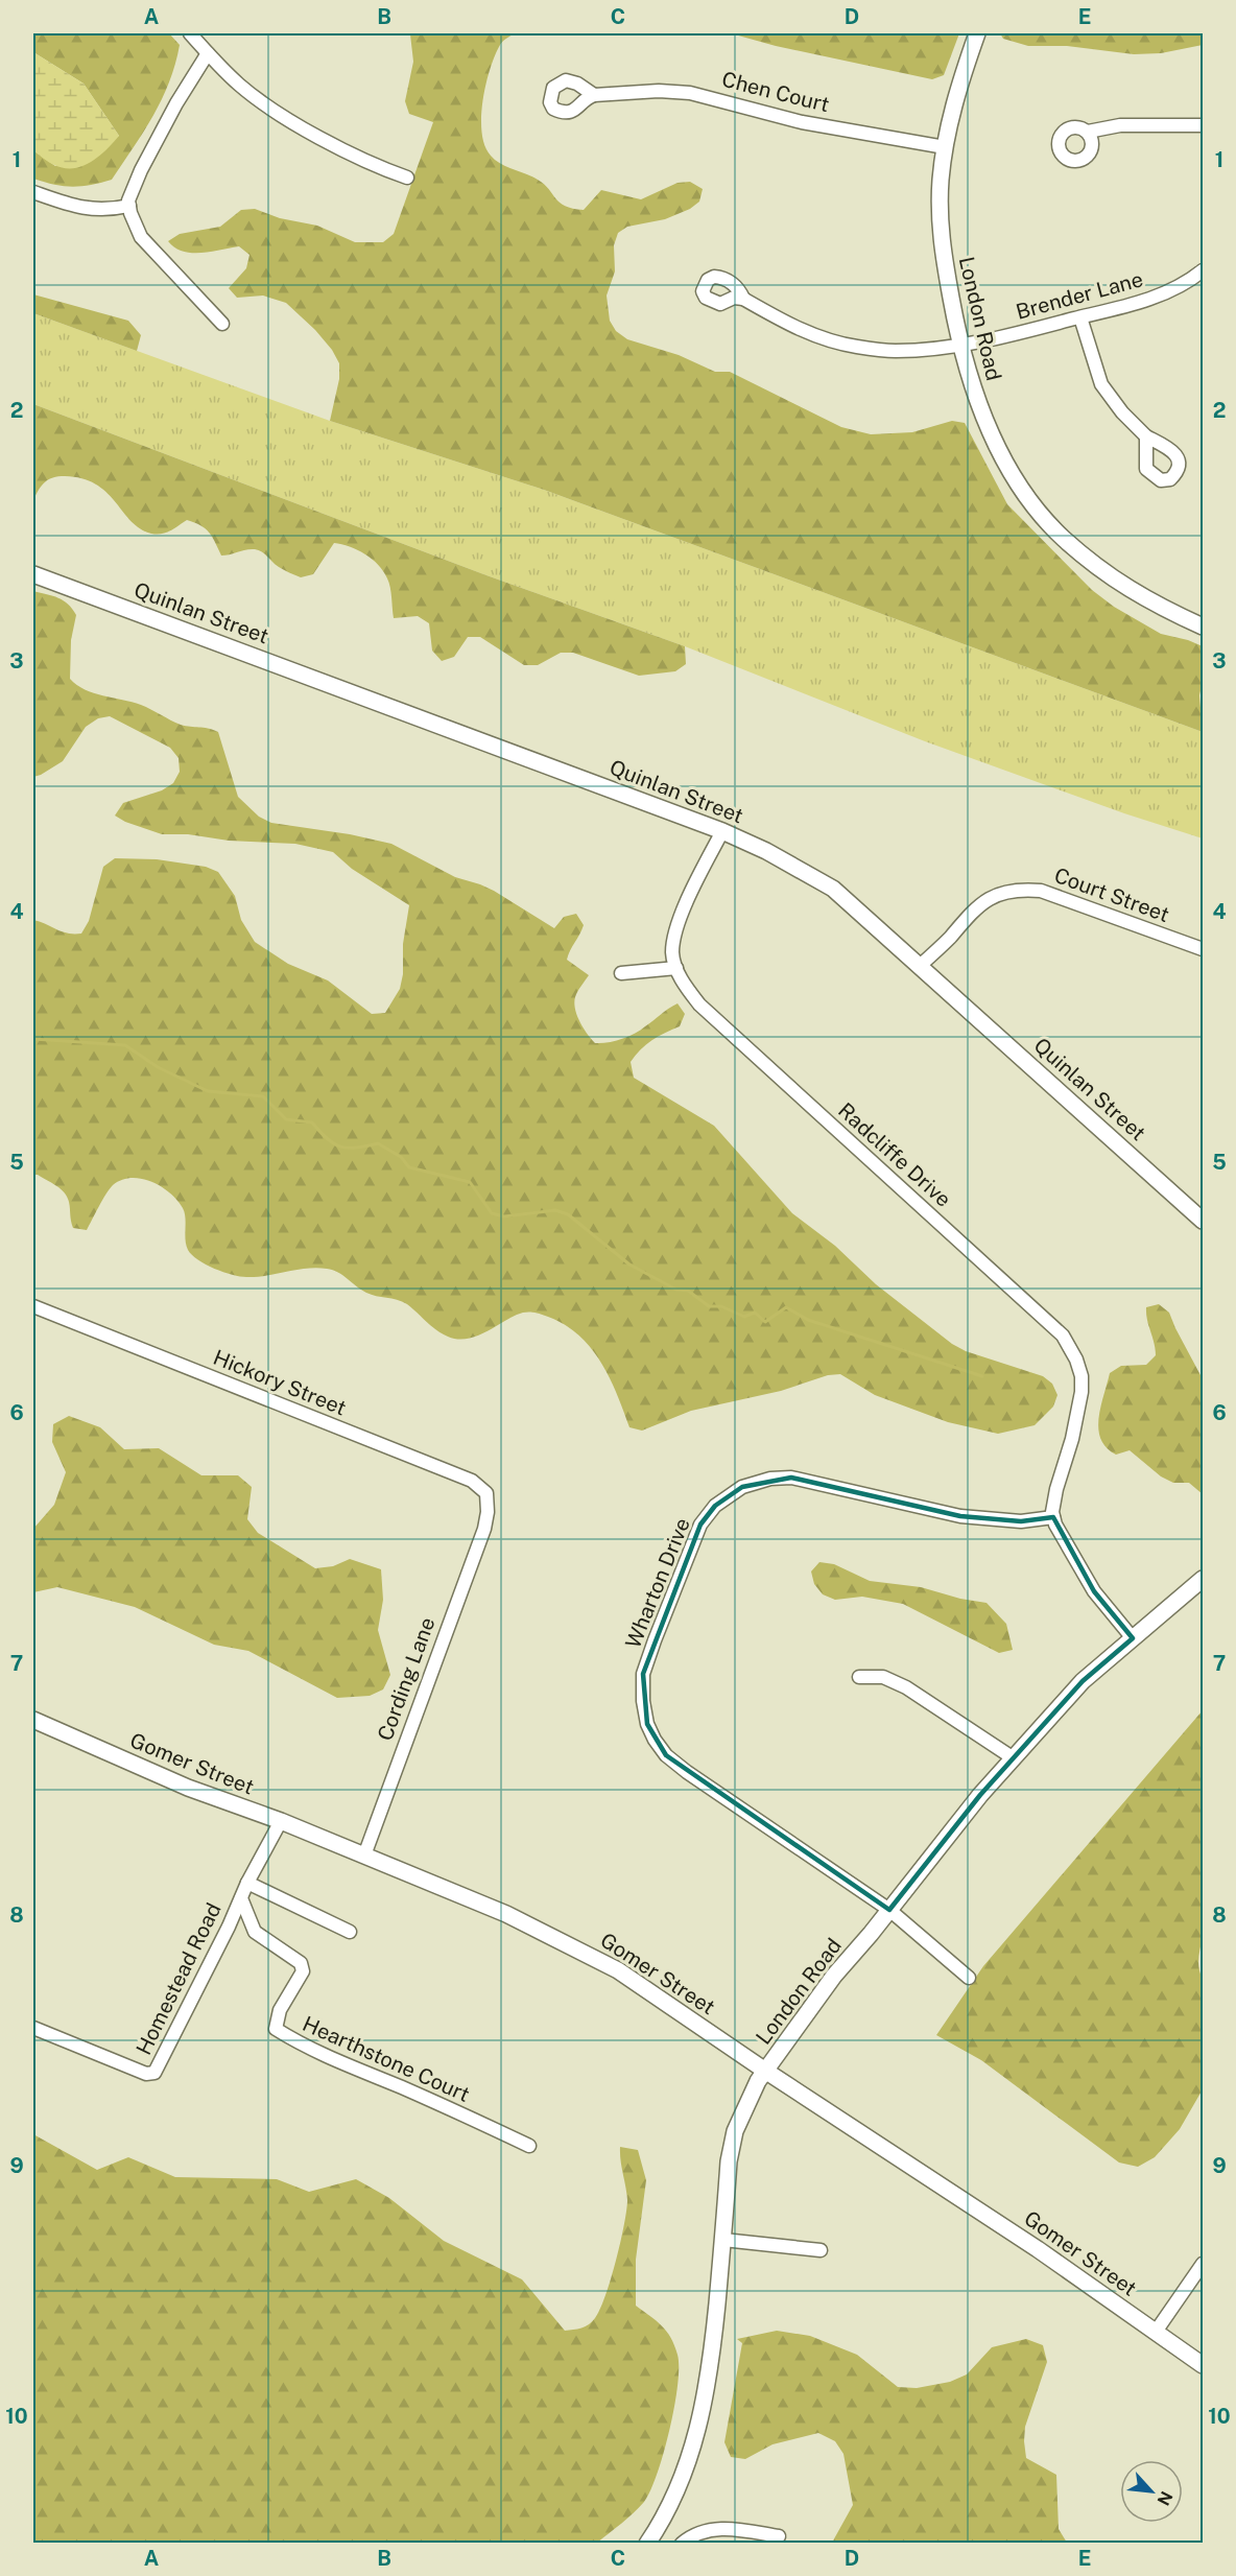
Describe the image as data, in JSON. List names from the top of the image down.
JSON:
{
  "streets": {
    "street": [
      "Chen Court",
      "Brender Lane",
      "London Road",
      "Quinlan Street",
      "Court Street",
      "Radcliffe Drive",
      "Hickory Street",
      "Wharton Drive",
      "Cording Lane",
      "Gomer Street",
      "Homestead Road",
      "Hearthstone Court"
    ]
  },
  "crossings": [
    ["Chen Court", "London Road"],
    ["Brender Lane", "London Road"],
    ["London Road", "Wharton Drive"],
    ["London Road", "Gomer Street"],
    ["Quinlan Street", "Court Street"],
    ["Quinlan Street", "Radcliffe Drive"],
    ["Radcliffe Drive", "Wharton Drive"],
    ["Hickory Street", "Cording Lane"],
    ["Cording Lane", "Gomer Street"],
    ["Gomer Street", "Homestead Road"],
    ["Homestead Road", "Hearthstone Court"]
  ],
  "north": "bottom right",
  "grid": {
    "columns": [
      "A",
      "B",
      "C",
      "D",
      "E"
    ],
    "rows": [
      "1",
      "2",
      "3",
      "4",
      "5",
      "6",
      "7",
      "8",
      "9",
      "10"
    ]
  }
}
